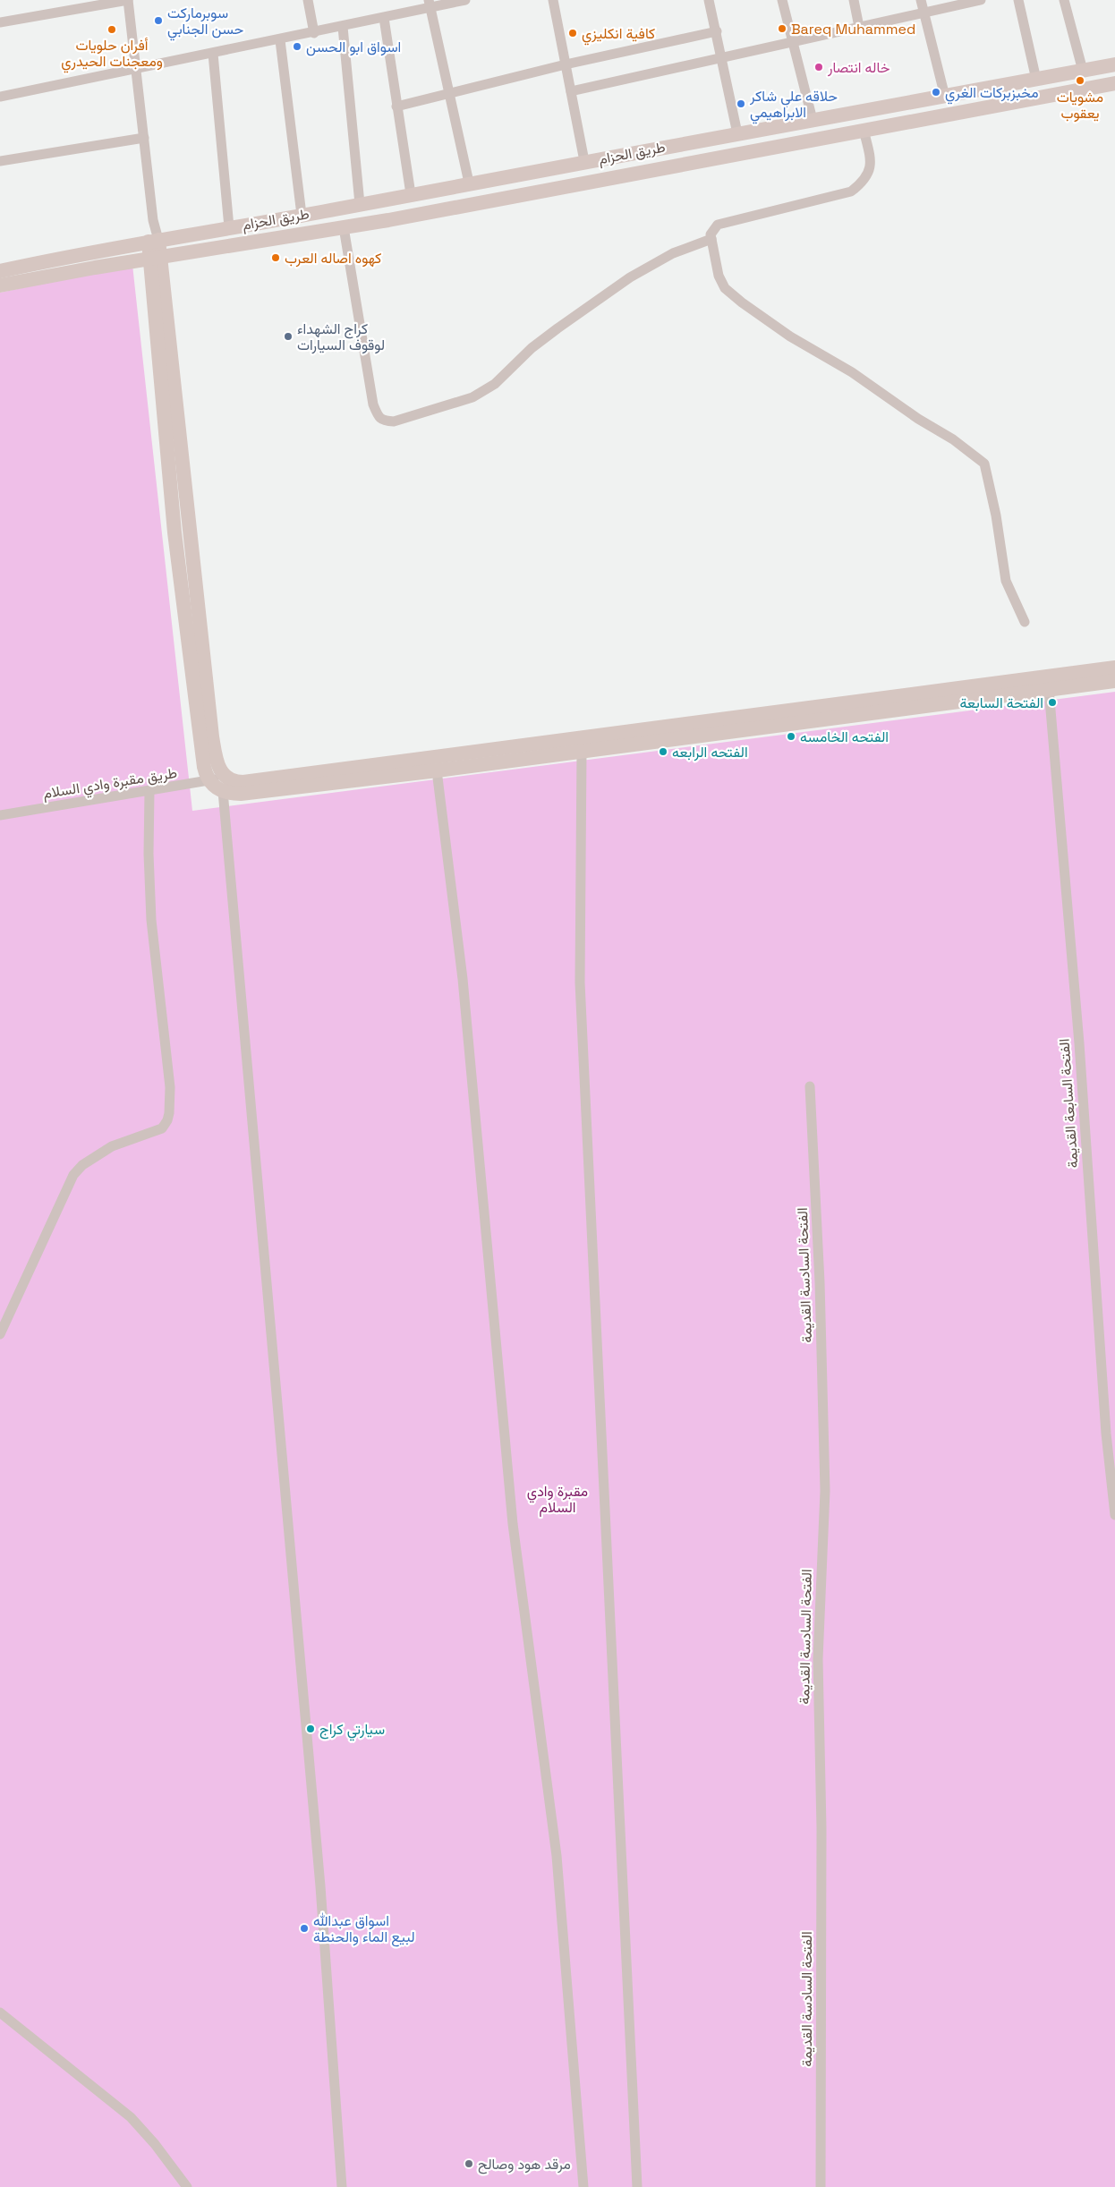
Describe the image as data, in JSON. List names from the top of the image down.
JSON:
{
  "streets": {
    "street": [
      "طريق الحزام",
      "طريق مقبرة وادي السلام",
      "الفتحة السابعة القديمة",
      "الفتحة السادسة القديمة"
    ]
  },
  "parks": ["مقبرة وادي السلام"],
  "places": [
    "سوبرماركت حسن الجنابي",
    "Bareq Muhammed",
    "أفران حلويات ومعجنات الحيدري",
    "كافية انكليزي",
    "اسواق ابو الحسن",
    "خاله انتصار",
    "مشويات يعقوب",
    "مخبزبركات الغري",
    "حلاقه علي شاكر الابراهيمي",
    "كهوه اصاله العرب",
    "كراج الشهداء لوقوف السيارات",
    "الفتحة السابعة",
    "الفتحه الخامسه",
    "الفتحه الرابعه",
    "سيارتي كراج",
    "اسواق عبدالله لبيع الماء والحنطة",
    "مرقد هود وصالح"
  ]
}
